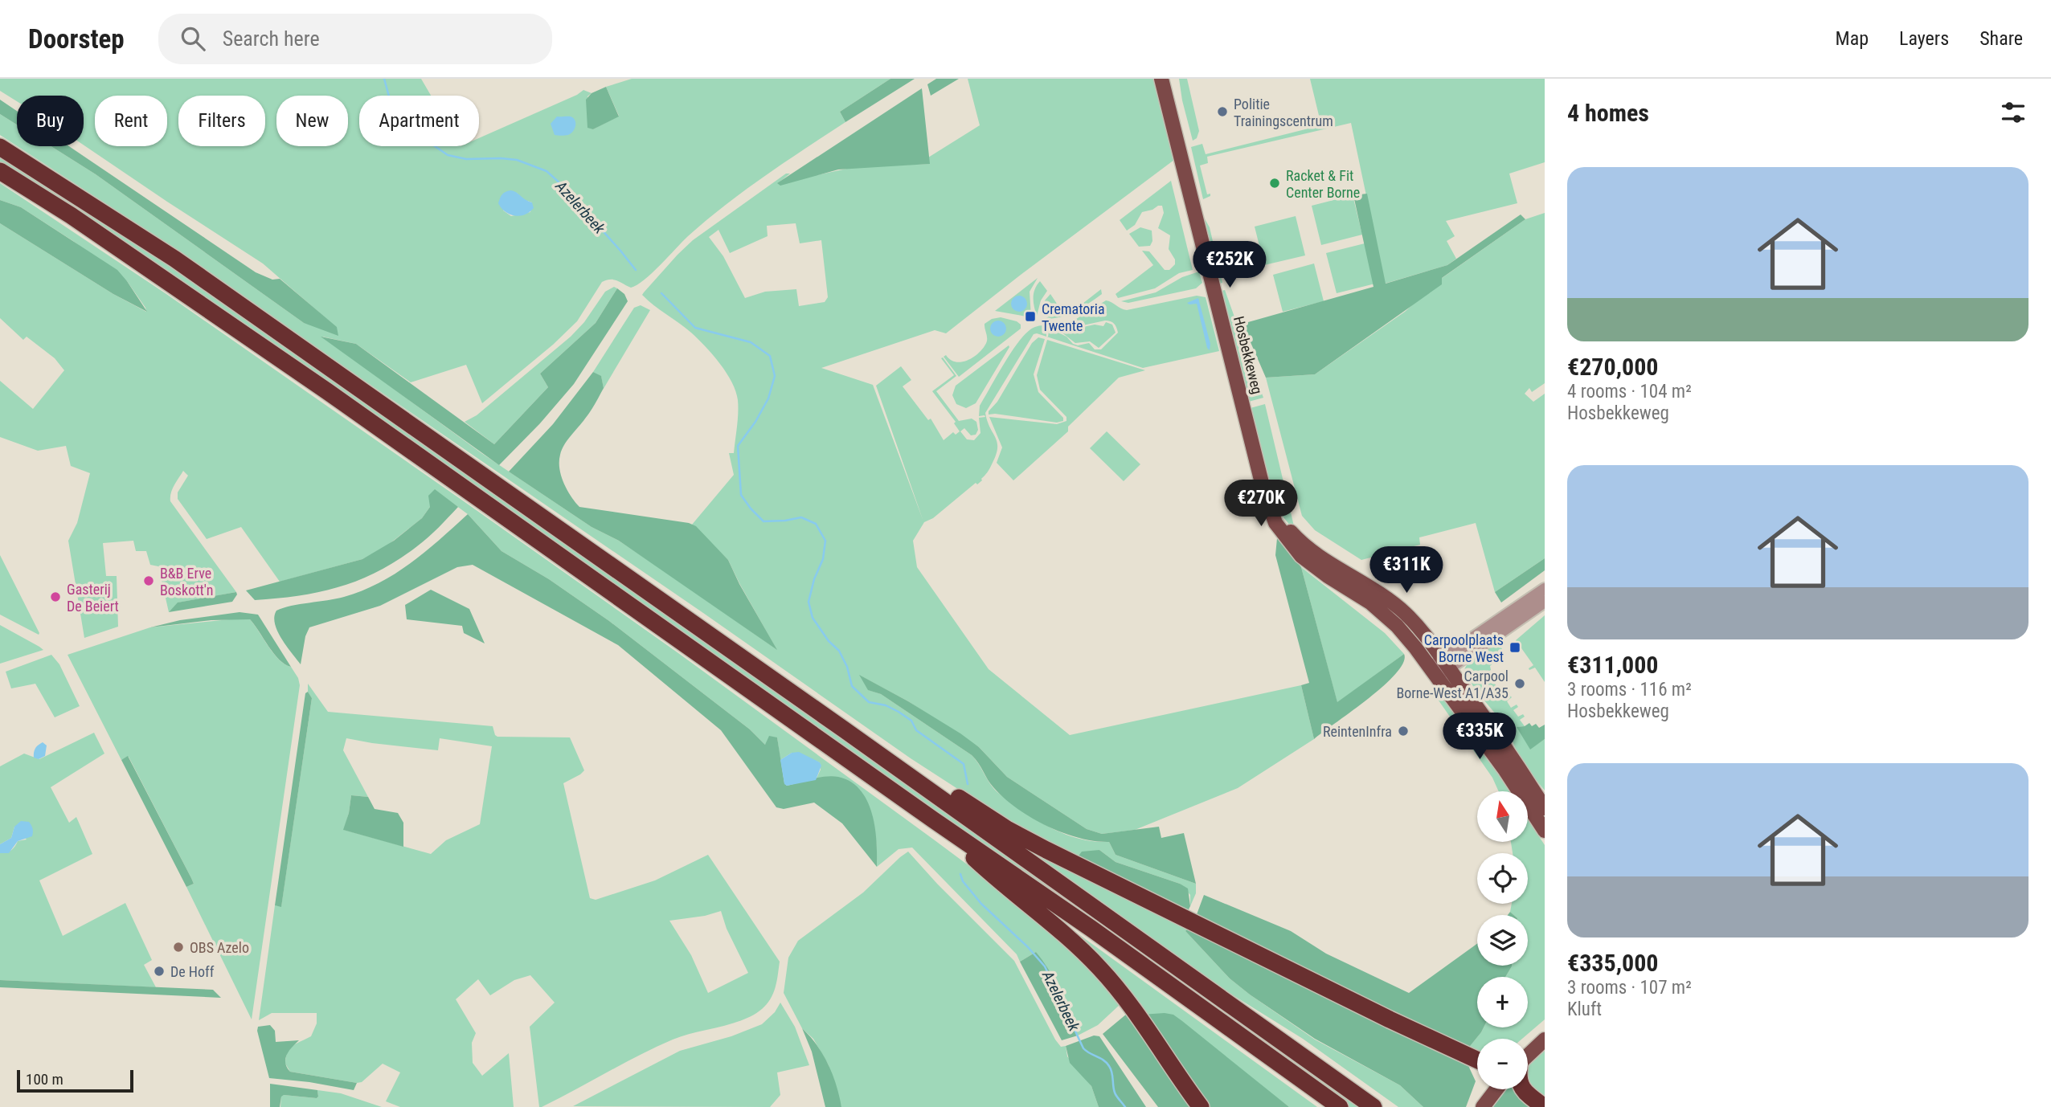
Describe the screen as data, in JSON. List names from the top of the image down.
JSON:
{
  "streets": {
    "main road": ["Hosbekkeweg"]
  },
  "water": ["Azelerbeek"],
  "places": {
    "other": [
      "Politie Trainingscentrum",
      "Racket & Fit Center Borne",
      "B&B Erve Boskott'n",
      "Gasterij De Beiert",
      "Carpool Borne-West A1/A35",
      "ReintenInfra",
      "OBS Azelo",
      "De Hoff"
    ],
    "transit": ["Crematoria Twente", "Carpoolplaats Borne West"]
  },
  "scale_bar": "100 m",
  "north": "top",
  "page": {
    "header": "Doorstep",
    "search": "Search here",
    "nav": ["Map", "Layers", "Share"],
    "heading": "4 homes",
    "chip": [
      "Buy",
      "Rent",
      "Filters",
      "New",
      "Apartment"
    ],
    "list": [
      {
        "name": "€270,000",
        "note": "4 rooms · 104 m² · Hosbekkeweg"
      },
      {
        "name": "€311,000",
        "note": "3 rooms · 116 m² · Hosbekkeweg"
      },
      {
        "name": "€335,000",
        "note": "3 rooms · 107 m² · Kluft"
      }
    ],
    "price": [
      "€252K",
      "€270K",
      "€311K",
      "€335K"
    ],
    "map_buttons": ["+", "−"],
    "scale": "100 m"
  }
}
